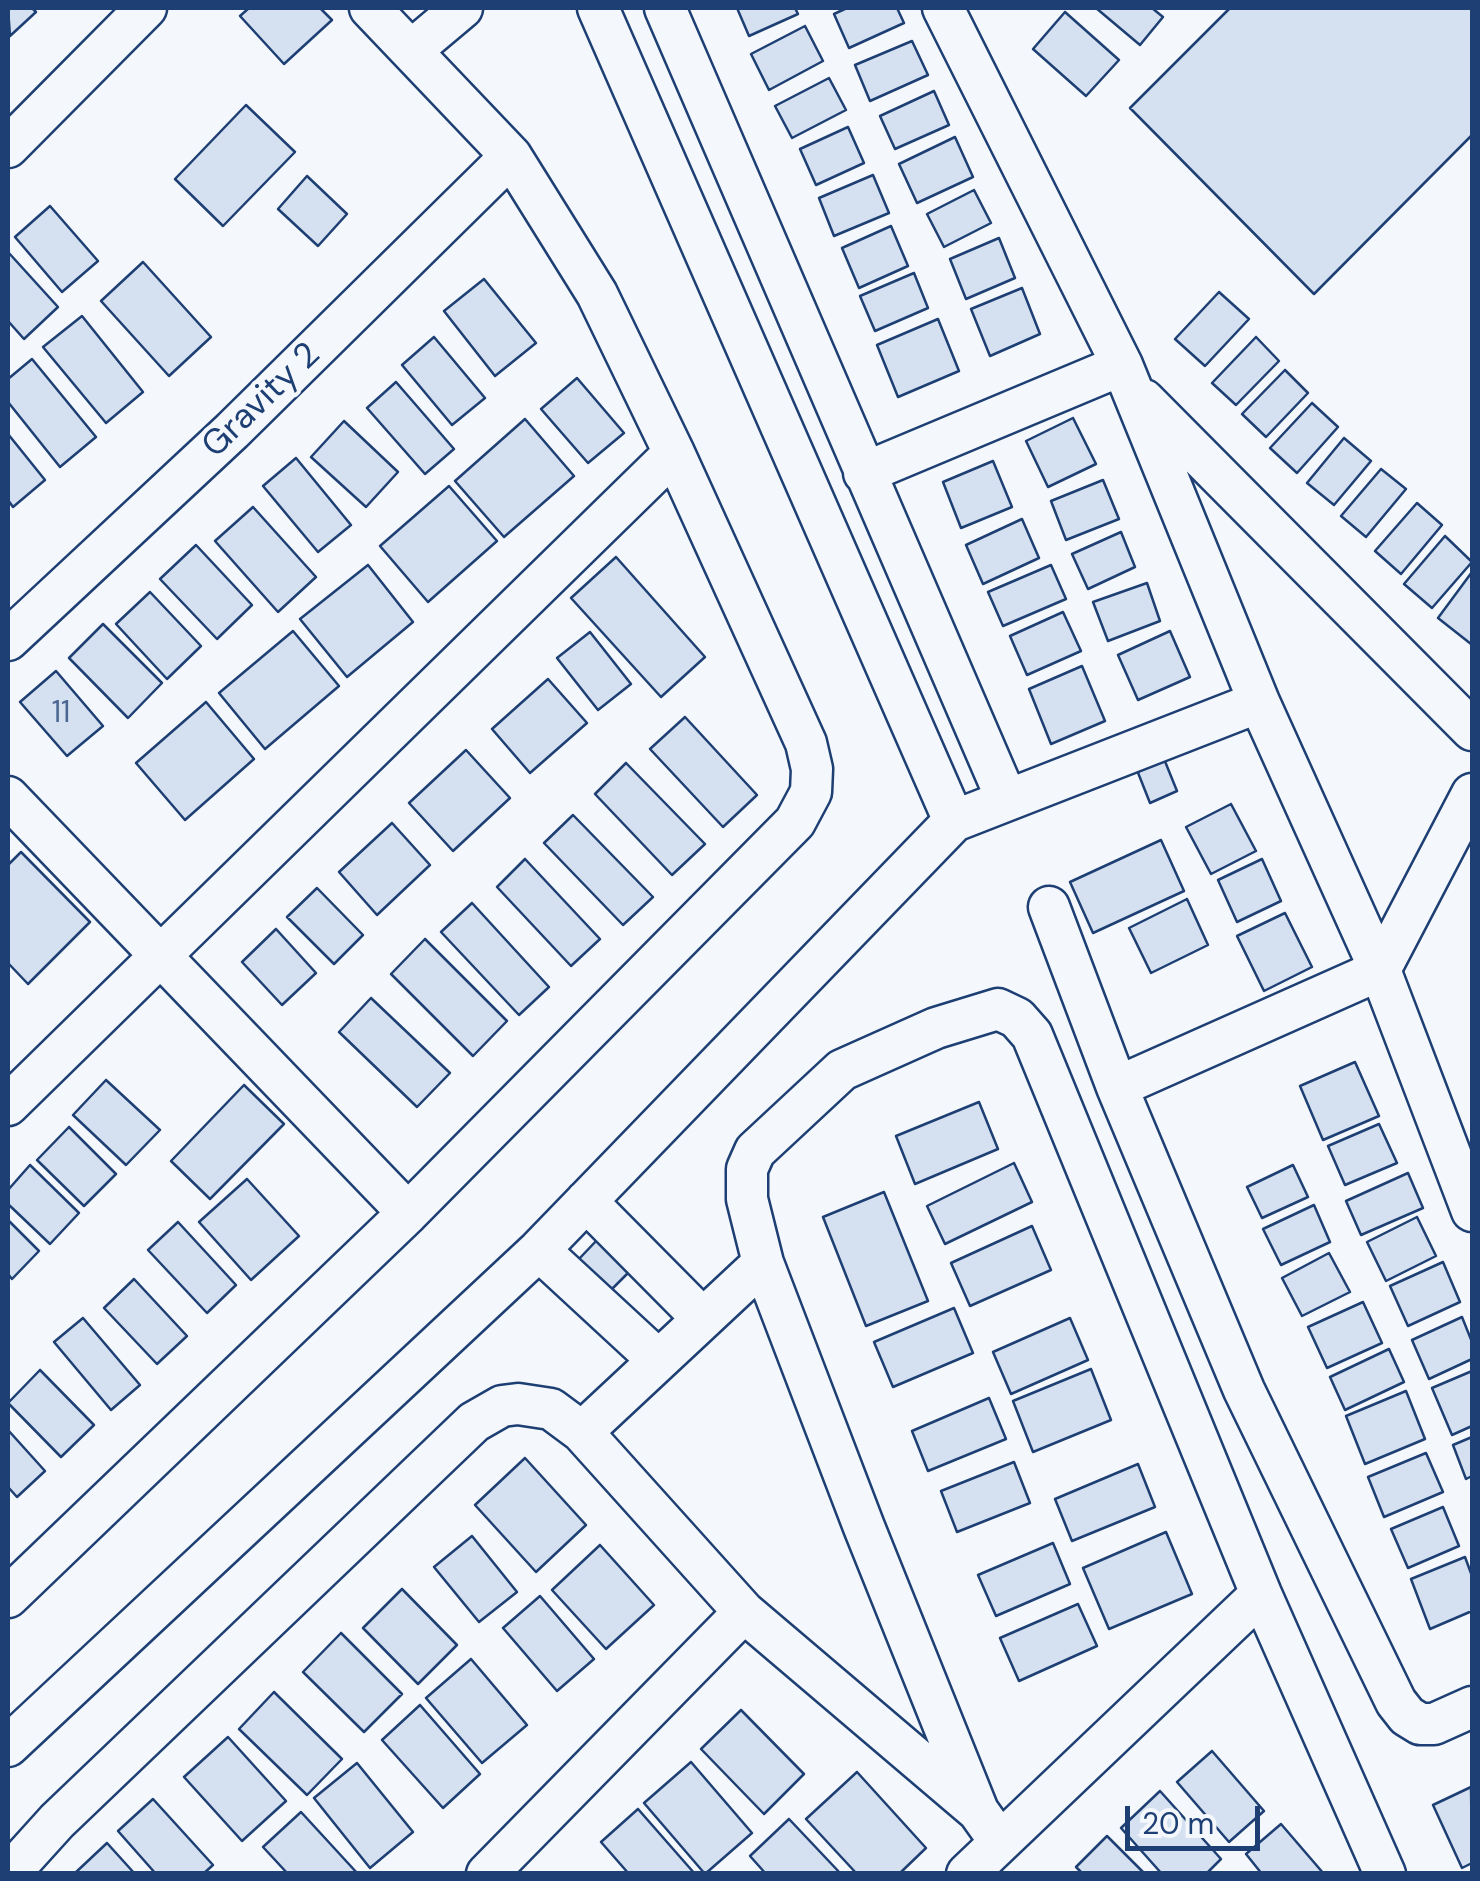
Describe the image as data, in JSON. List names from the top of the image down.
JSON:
{
  "streets": {
    "street": ["Gravity 2"]
  },
  "house_numbers": ["11"],
  "scale_bar": "20 m"
}
